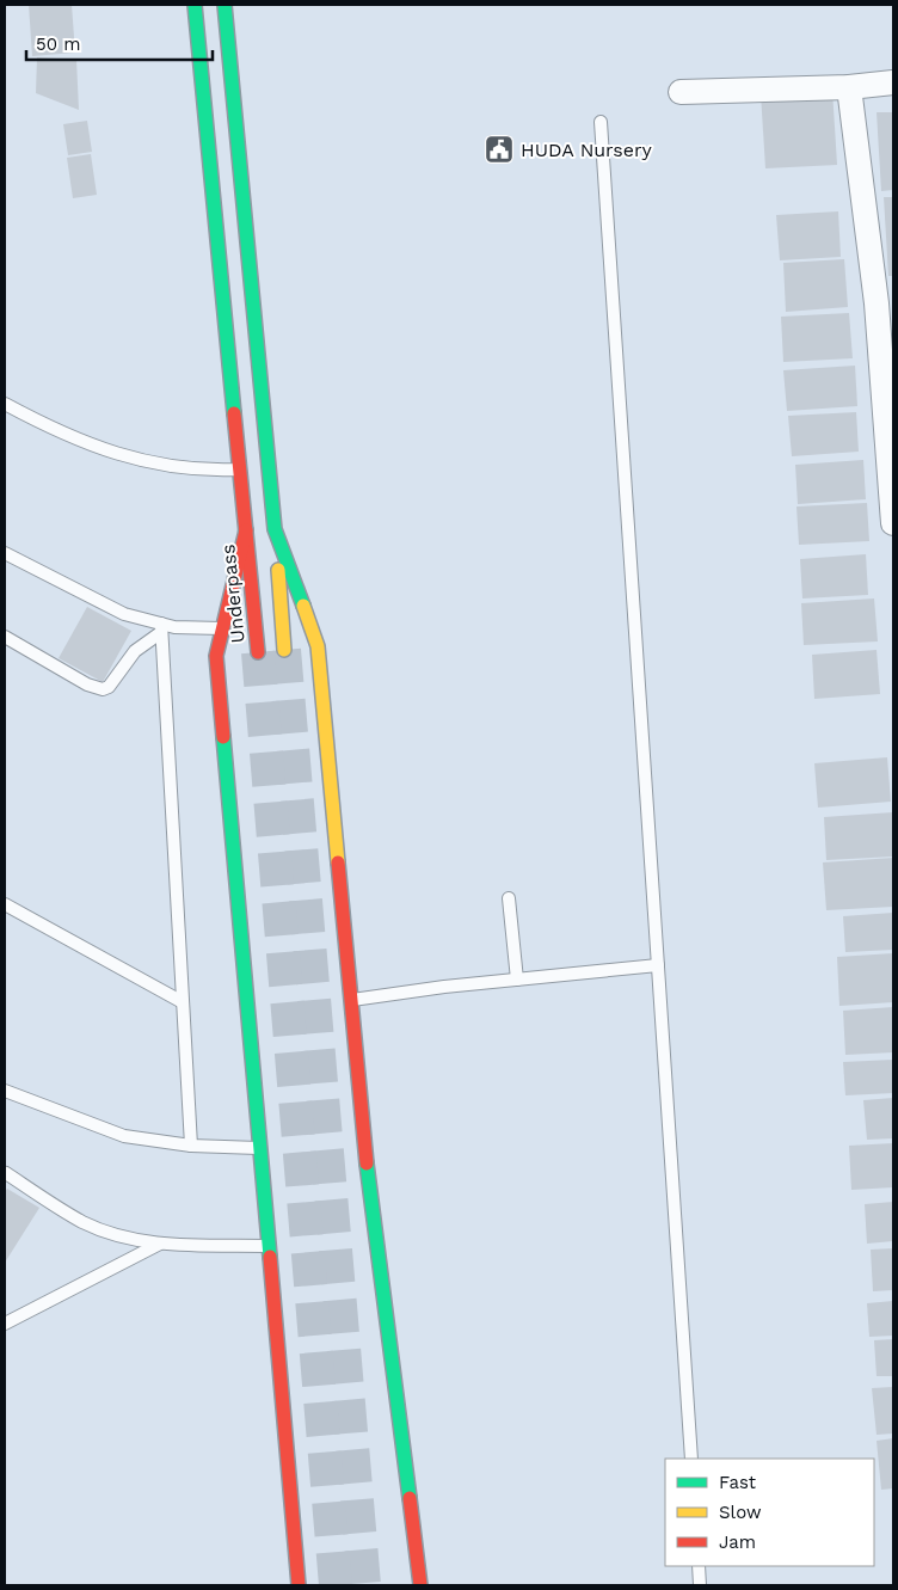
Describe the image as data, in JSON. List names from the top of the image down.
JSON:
{
  "streets": {
    "main road": ["Underpass"]
  },
  "places": {
    "public building": ["HUDA Nursery"]
  },
  "legend": ["Fast", "Slow", "Jam"],
  "scale_bar": "50 m"
}
